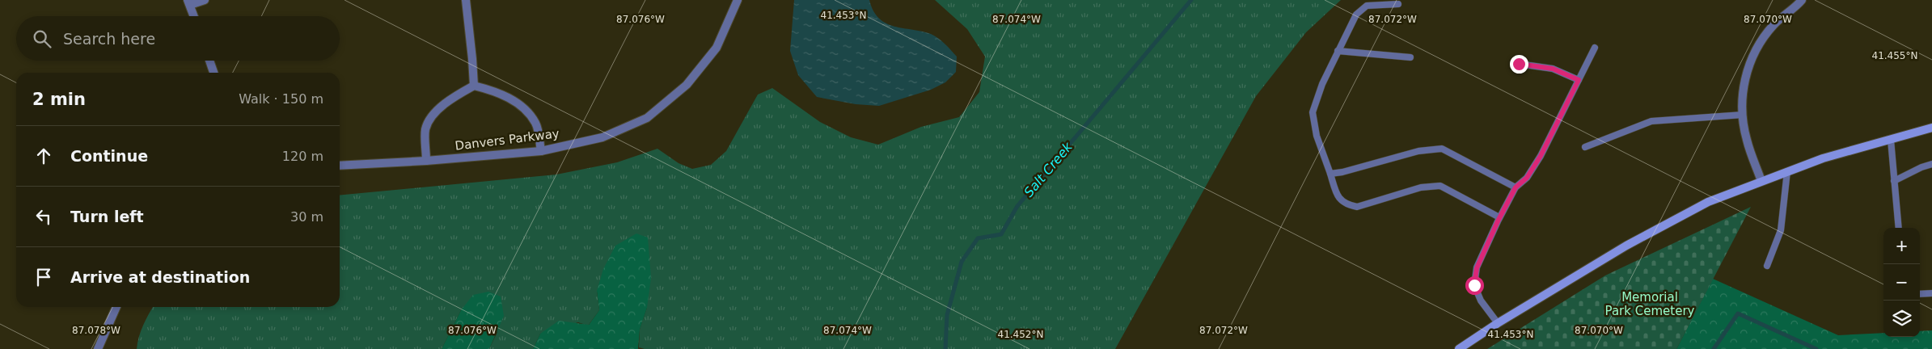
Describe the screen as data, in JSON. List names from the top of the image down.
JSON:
{
  "streets": {
    "street": ["Danvers Parkway"]
  },
  "water": ["Salt Creek"],
  "parks": ["Memorial Park Cemetery"],
  "page": {
    "search": "Search here",
    "heading": ["2 min", "Walk · 150 m"],
    "list": [
      ["Continue", "120 m"],
      ["Turn left", "30 m"],
      "Arrive at destination"
    ],
    "map_buttons": ["+", "−"]
  },
  "coordinates": [
    "41.453°N",
    "87.076°W",
    "87.074°W",
    "87.072°W",
    "87.070°W",
    "41.455°N",
    "87.078°W",
    "41.452°N"
  ]
}
